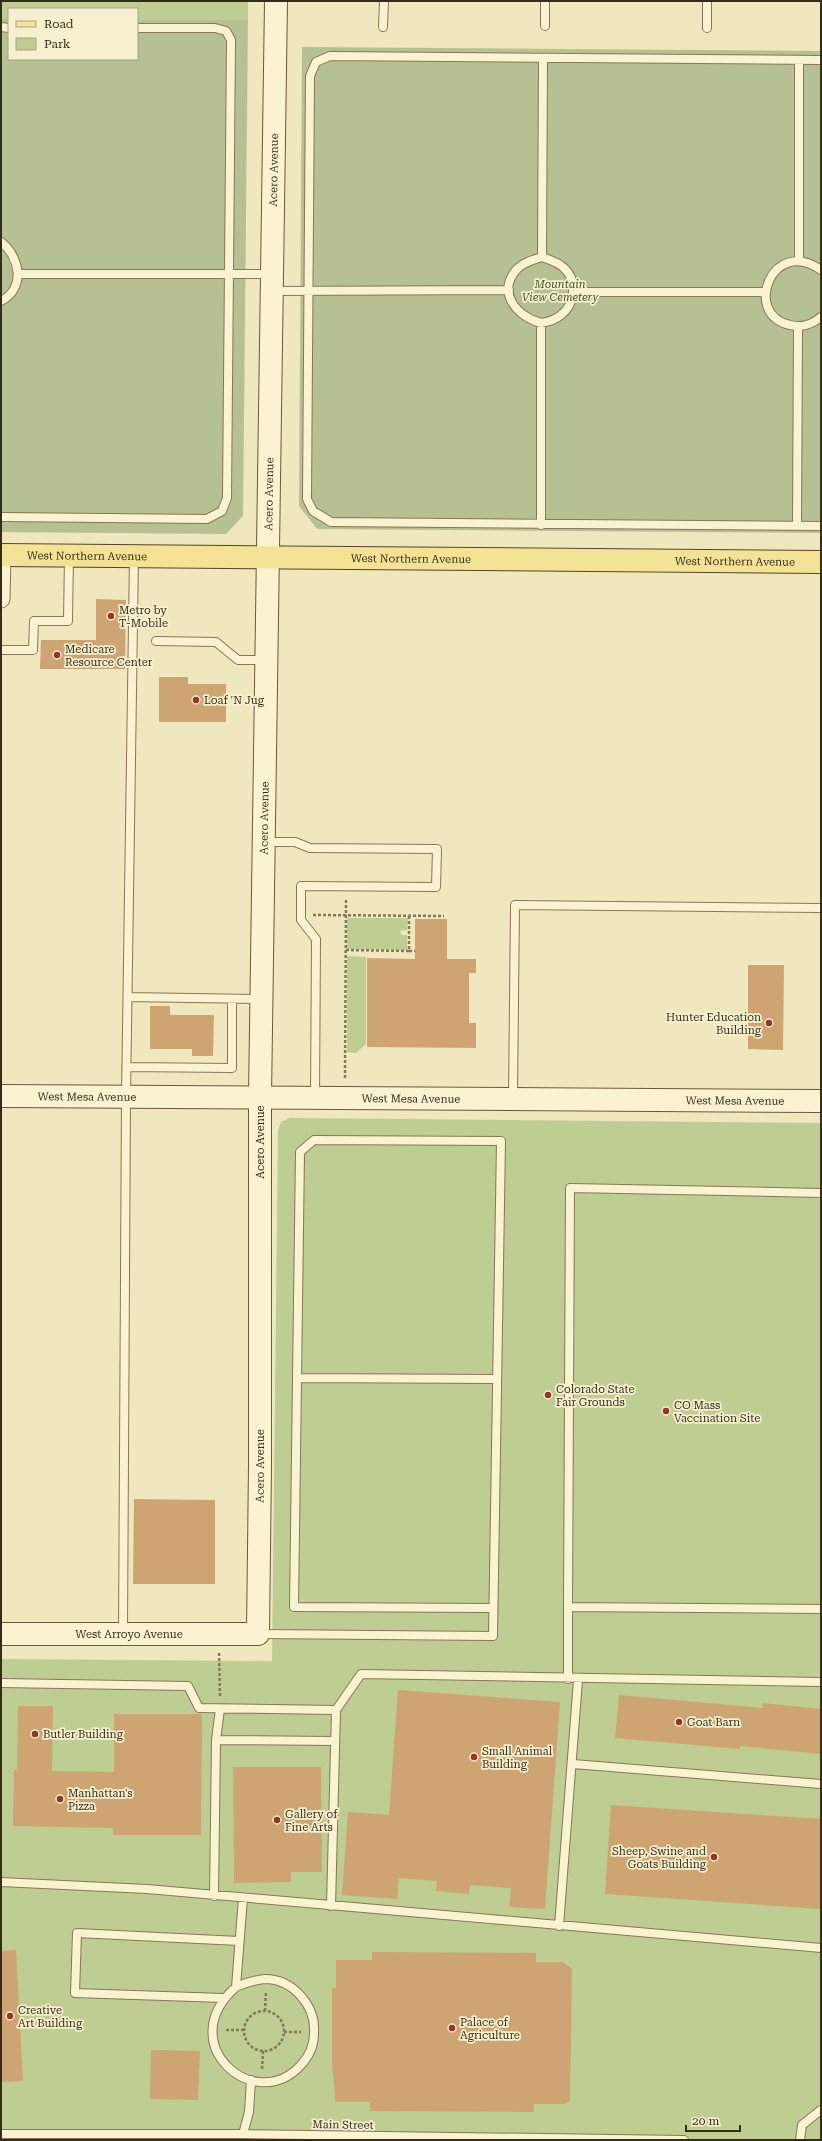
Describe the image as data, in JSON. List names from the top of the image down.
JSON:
{
  "streets": {
    "main road": ["West Northern Avenue"],
    "street": ["Acero Avenue", "West Mesa Avenue", "West Arroyo Avenue"],
    "lane": ["Main Street"]
  },
  "crossings": [
    ["Acero Avenue", "West Northern Avenue"],
    ["Acero Avenue", "West Mesa Avenue"],
    ["Acero Avenue", "West Arroyo Avenue"]
  ],
  "parks": ["Mountain View Cemetery"],
  "places": [
    "Metro by T-Mobile",
    "Medicare Resource Center",
    "Loaf 'N Jug",
    "Hunter Education Building",
    "Colorado State Fair Grounds",
    "CO Mass Vaccination Site",
    "Goat Barn",
    "Butler Building",
    "Small Animal Building",
    "Manhattan's Pizza",
    "Gallery of Fine Arts",
    "Sheep, Swine and Goats Building",
    "Creative Art Building",
    "Palace of Agriculture"
  ],
  "legend": ["Road", "Park"],
  "scale_bar": "20 m"
}
